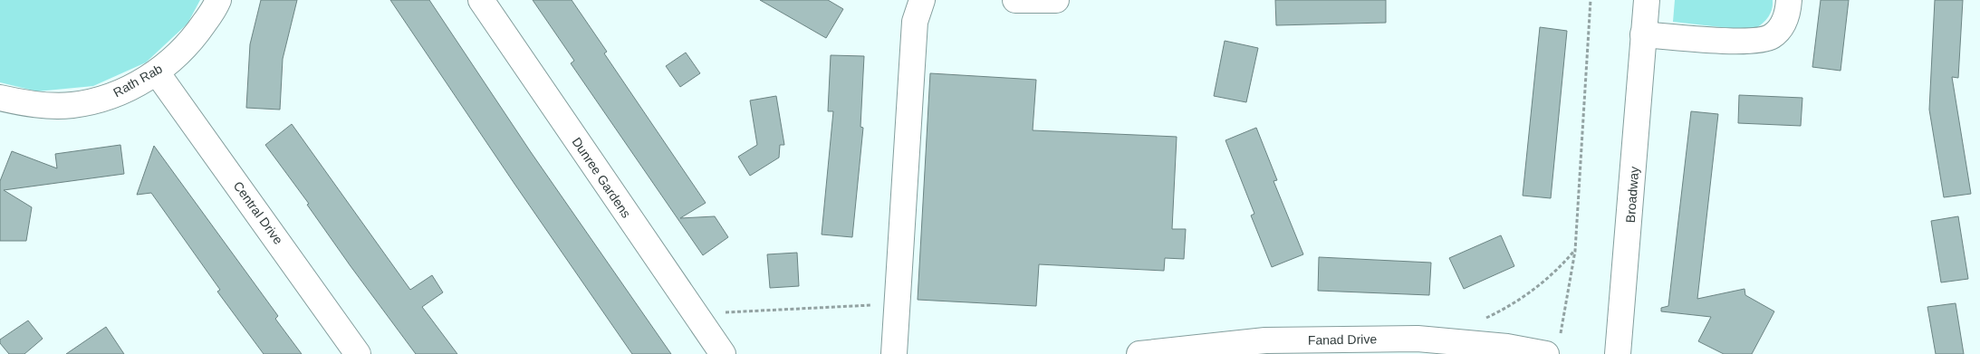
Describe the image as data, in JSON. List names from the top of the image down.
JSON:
{
  "streets": {
    "street": [
      "Rath Rab",
      "Dunree Gardens",
      "Broadway",
      "Central Drive",
      "Fanad Drive"
    ]
  },
  "crossings": [
    ["Rath Rab", "Central Drive"]
  ]
}
